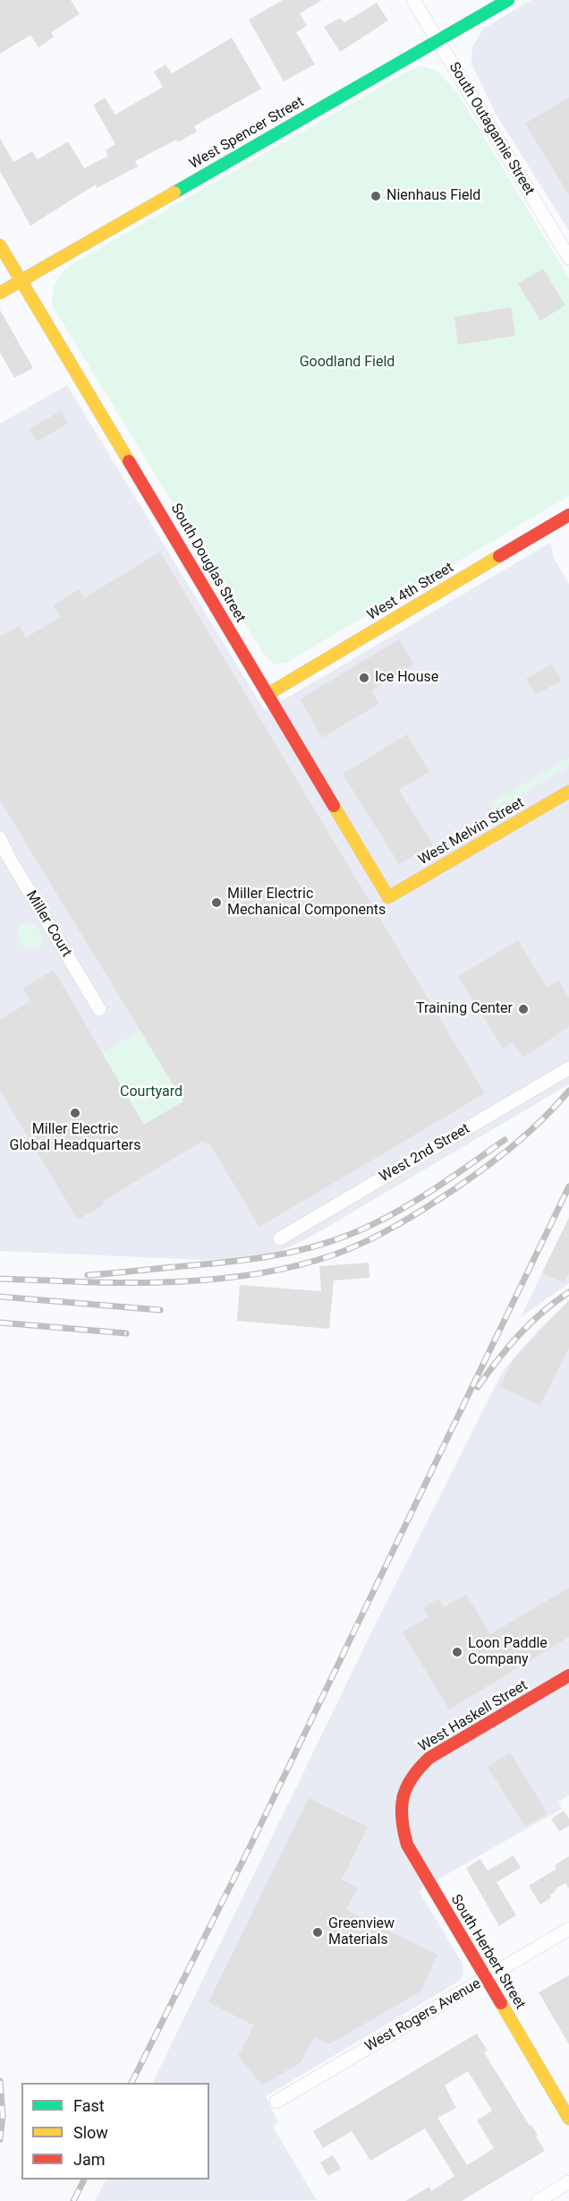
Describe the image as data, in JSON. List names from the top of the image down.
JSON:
{
  "streets": {
    "street": [
      "South Outagamie Street",
      "West Spencer Street",
      "South Douglas Street",
      "West 4th Street",
      "West Melvin Street",
      "Miller Court",
      "West 2nd Street",
      "West Haskell Street",
      "South Herbert Street",
      "West Rogers Avenue"
    ]
  },
  "crossings": [
    ["South Outagamie Street", "West Spencer Street"],
    ["West Spencer Street", "South Douglas Street"],
    ["South Douglas Street", "West 4th Street"],
    ["South Douglas Street", "West Melvin Street"],
    ["West Haskell Street", "South Herbert Street"],
    ["South Herbert Street", "West Rogers Avenue"]
  ],
  "parks": ["Goodland Field", "Courtyard"],
  "places": [
    "Nienhaus Field",
    "Ice House",
    "Miller Electric Mechanical Components",
    "Training Center",
    "Miller Electric Global Headquarters",
    "Loon Paddle Company",
    "Greenview Materials"
  ],
  "legend": ["Fast", "Slow", "Jam"]
}
